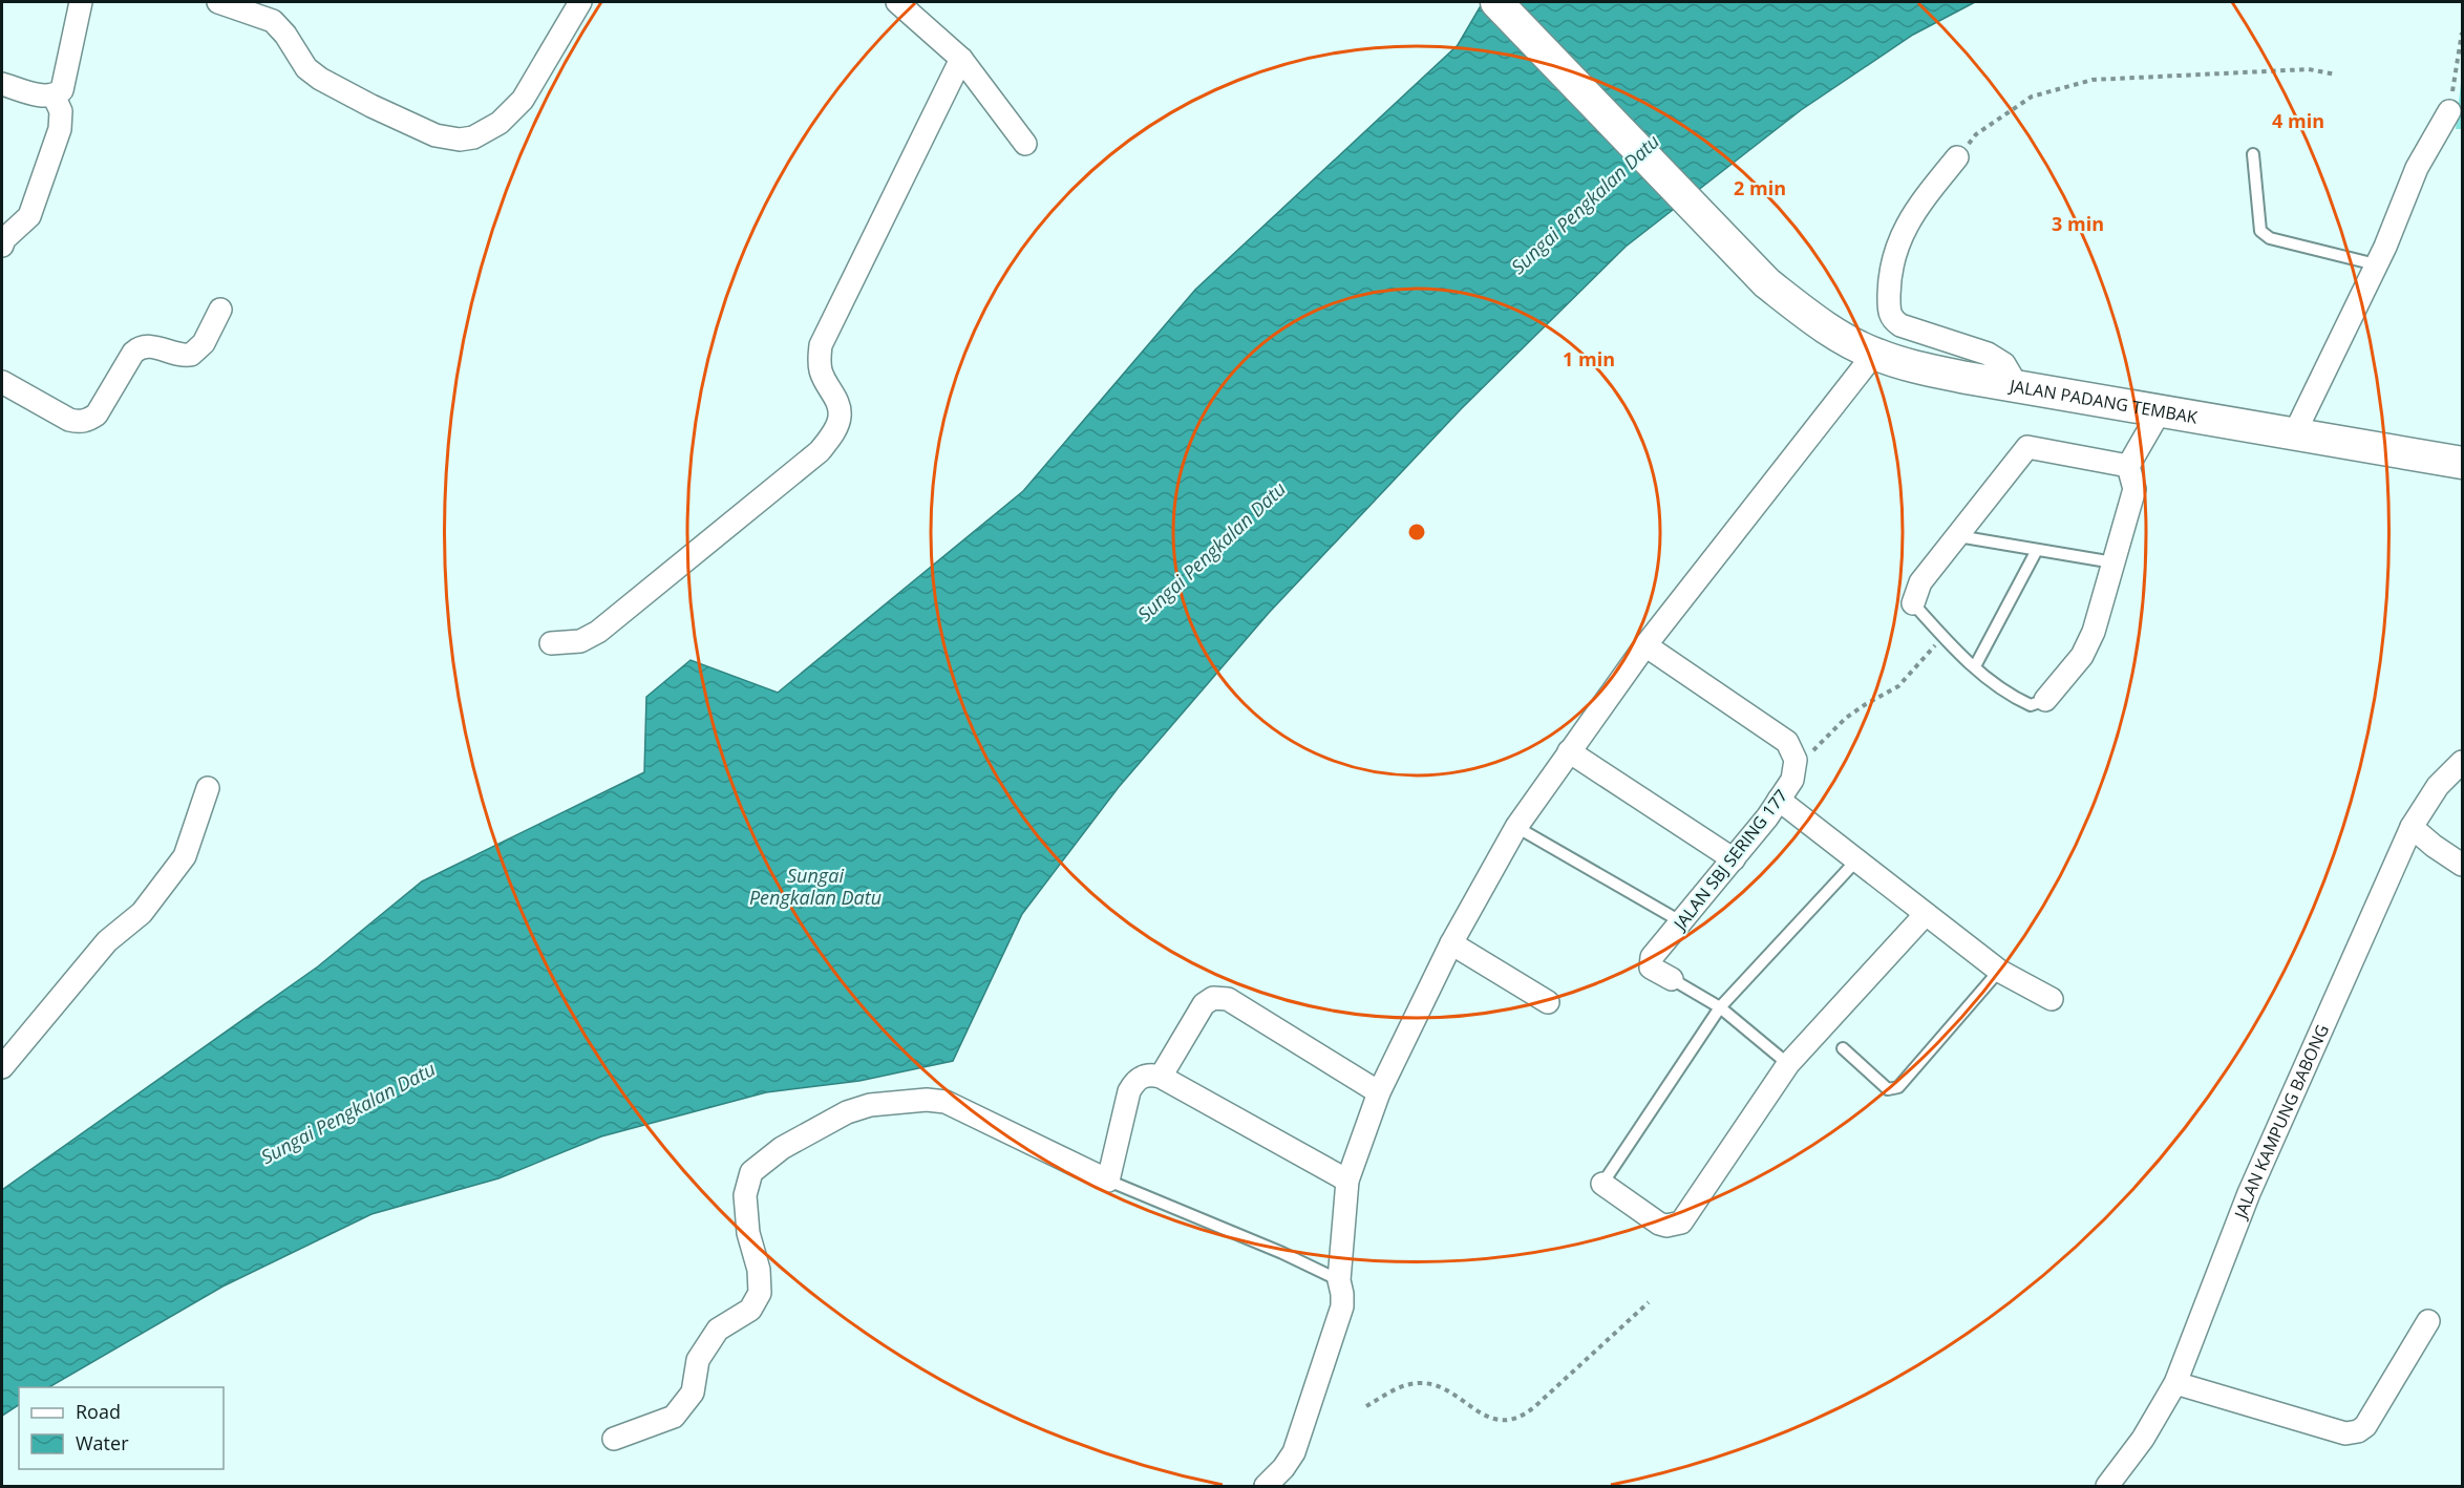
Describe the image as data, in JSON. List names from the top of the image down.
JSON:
{
  "streets": {
    "main road": ["JALAN PADANG TEMBAK"],
    "street": ["JALAN SBJ SERING 177", "JALAN KAMPUNG BABONG"]
  },
  "water": ["Sungai Pengkalan Datu"],
  "legend": ["Road", "Water"],
  "rings": [
    "4 min",
    "2 min",
    "3 min",
    "1 min"
  ]
}
